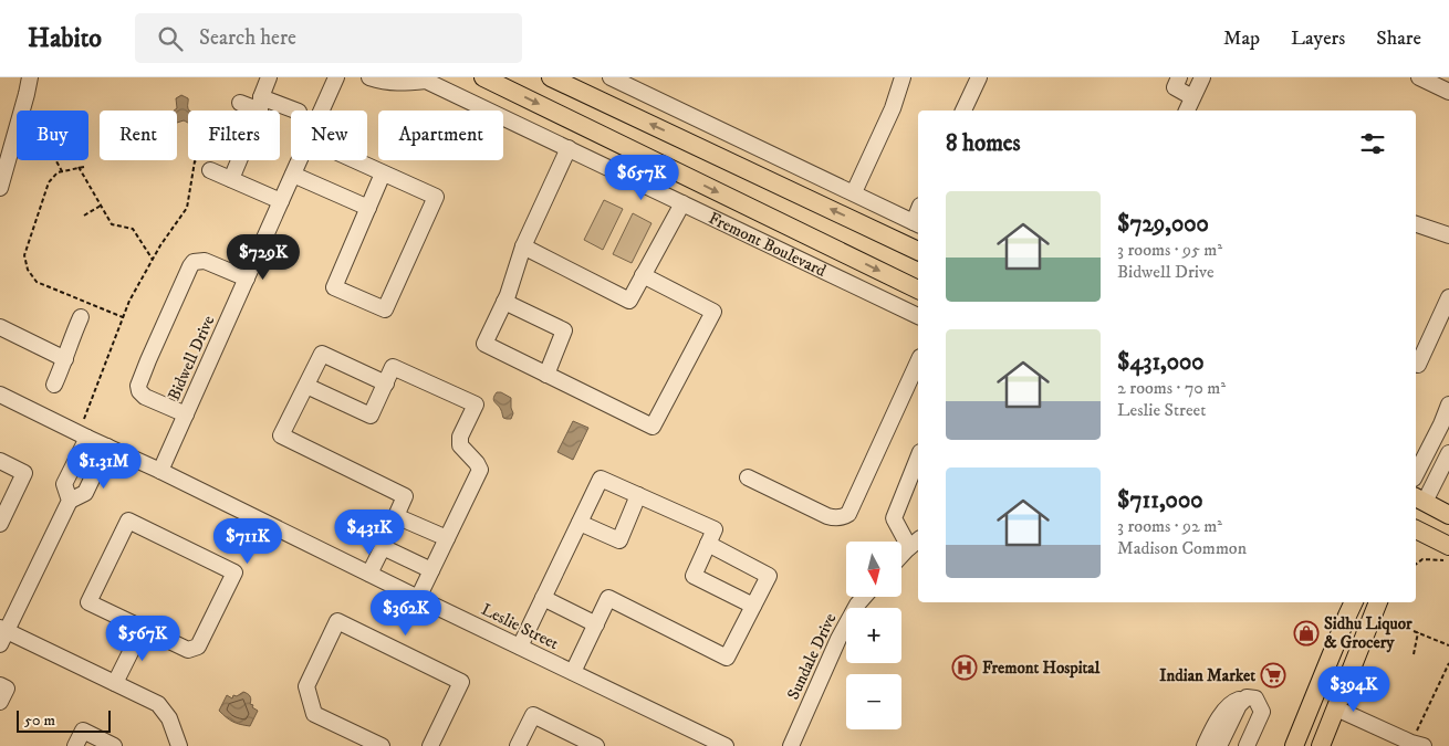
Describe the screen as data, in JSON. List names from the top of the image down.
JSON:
{
  "streets": {
    "main road": ["Fremont Boulevard"],
    "street": ["Bidwell Drive", "Leslie Street", "Sundale Drive"]
  },
  "crossings": [
    ["Bidwell Drive", "Leslie Street"]
  ],
  "places": {
    "shop": ["Sidhu Liquor & Grocery"],
    "hospital": ["Fremont Hospital"],
    "supermarket": ["Indian Market"]
  },
  "scale_bar": "50 m",
  "north": "bottom",
  "page": {
    "header": "Habito",
    "search": "Search here",
    "nav": ["Map", "Layers", "Share"],
    "chip": [
      "Buy",
      "Rent",
      "Filters",
      "New",
      "Apartment"
    ],
    "heading": "8 homes",
    "price": [
      "$657K",
      "$729K",
      "$1.31M",
      "$431K",
      "$711K",
      "$362K",
      "$567K",
      "$394K"
    ],
    "list": [
      {
        "name": "$729,000",
        "note": "3 rooms · 95 m² · Bidwell Drive"
      },
      {
        "name": "$431,000",
        "note": "2 rooms · 70 m² · Leslie Street"
      },
      {
        "name": "$711,000",
        "note": "3 rooms · 92 m² · Madison Common"
      }
    ],
    "map_buttons": ["+", "−"],
    "scale": "50 m"
  }
}
